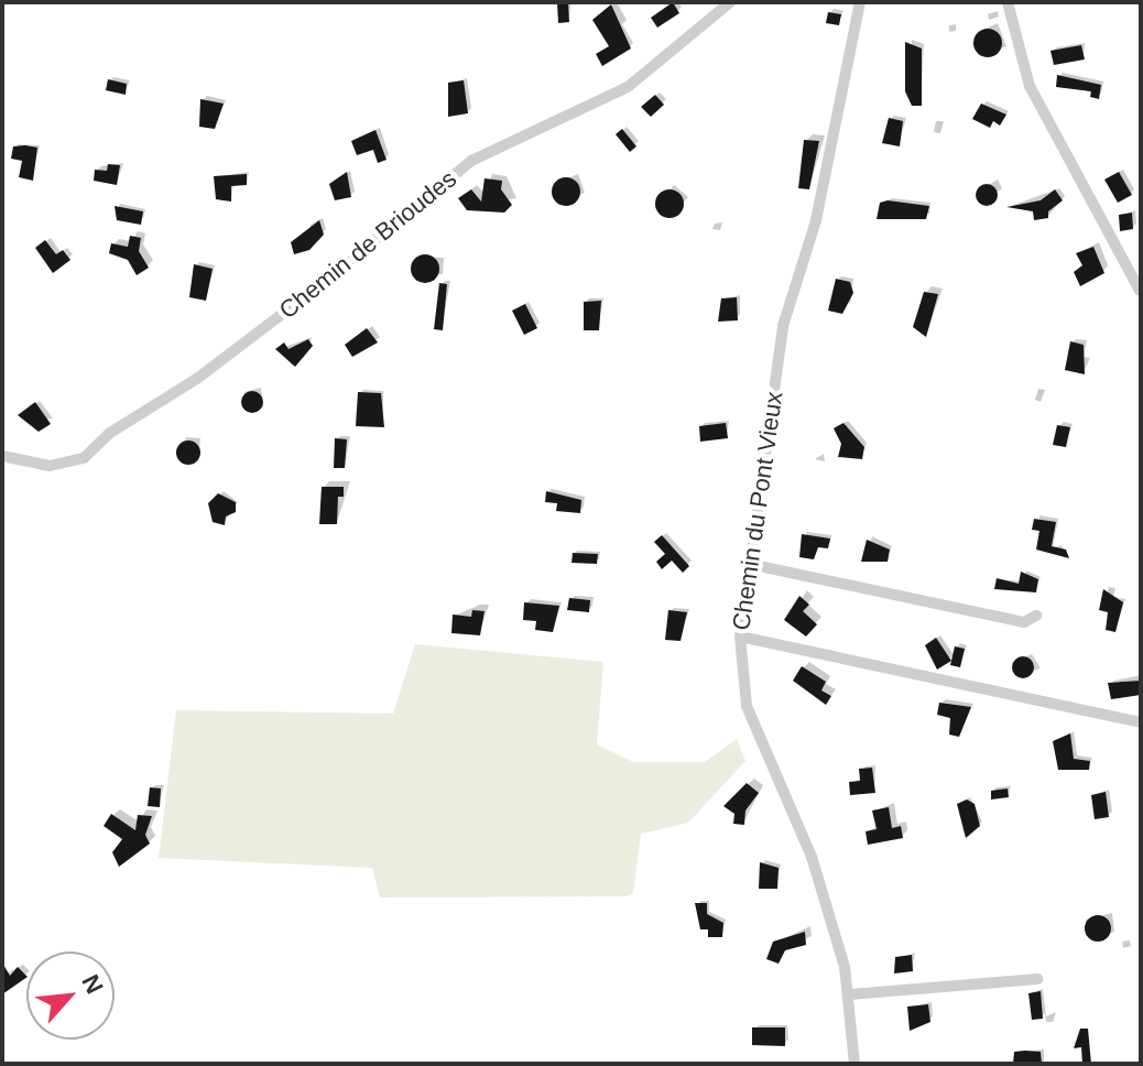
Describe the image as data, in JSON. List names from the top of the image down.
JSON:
{
  "streets": {
    "street": ["Chemin de Brioudes", "Chemin du Pont Vieux"]
  },
  "north": "top right"
}
